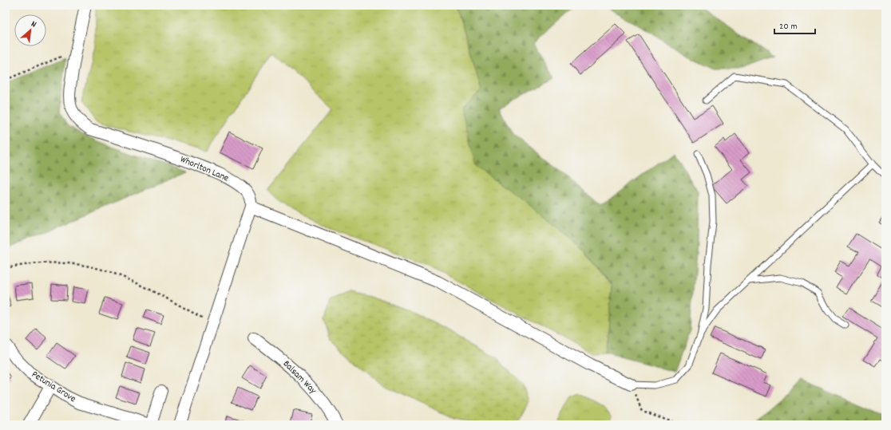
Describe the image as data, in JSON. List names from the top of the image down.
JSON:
{
  "streets": {
    "street": ["Whorlton Lane", "Balsam Way", "Petunia Grove"]
  },
  "scale_bar": "20 m",
  "north": "top right"
}
